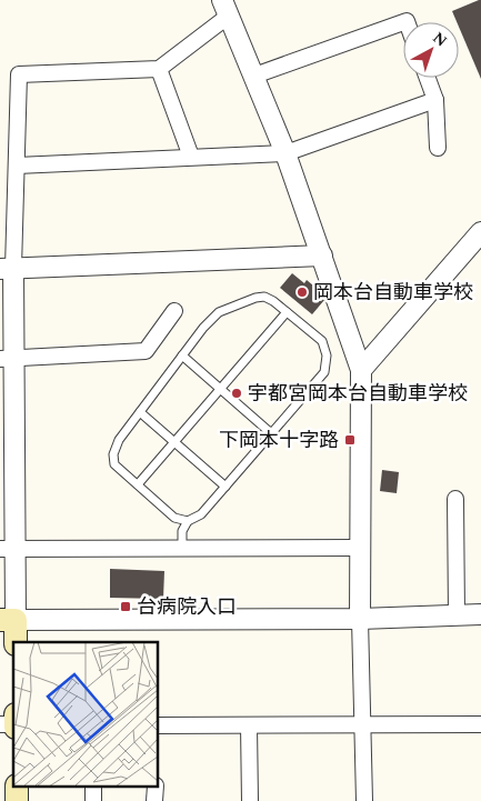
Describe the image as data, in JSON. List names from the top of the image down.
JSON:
{
  "places": {
    "other": ["岡本台自動車学校", "宇都宮岡本台自動車学校"],
    "transit": ["下岡本十字路", "台病院入口"]
  },
  "north": "top right"
}
